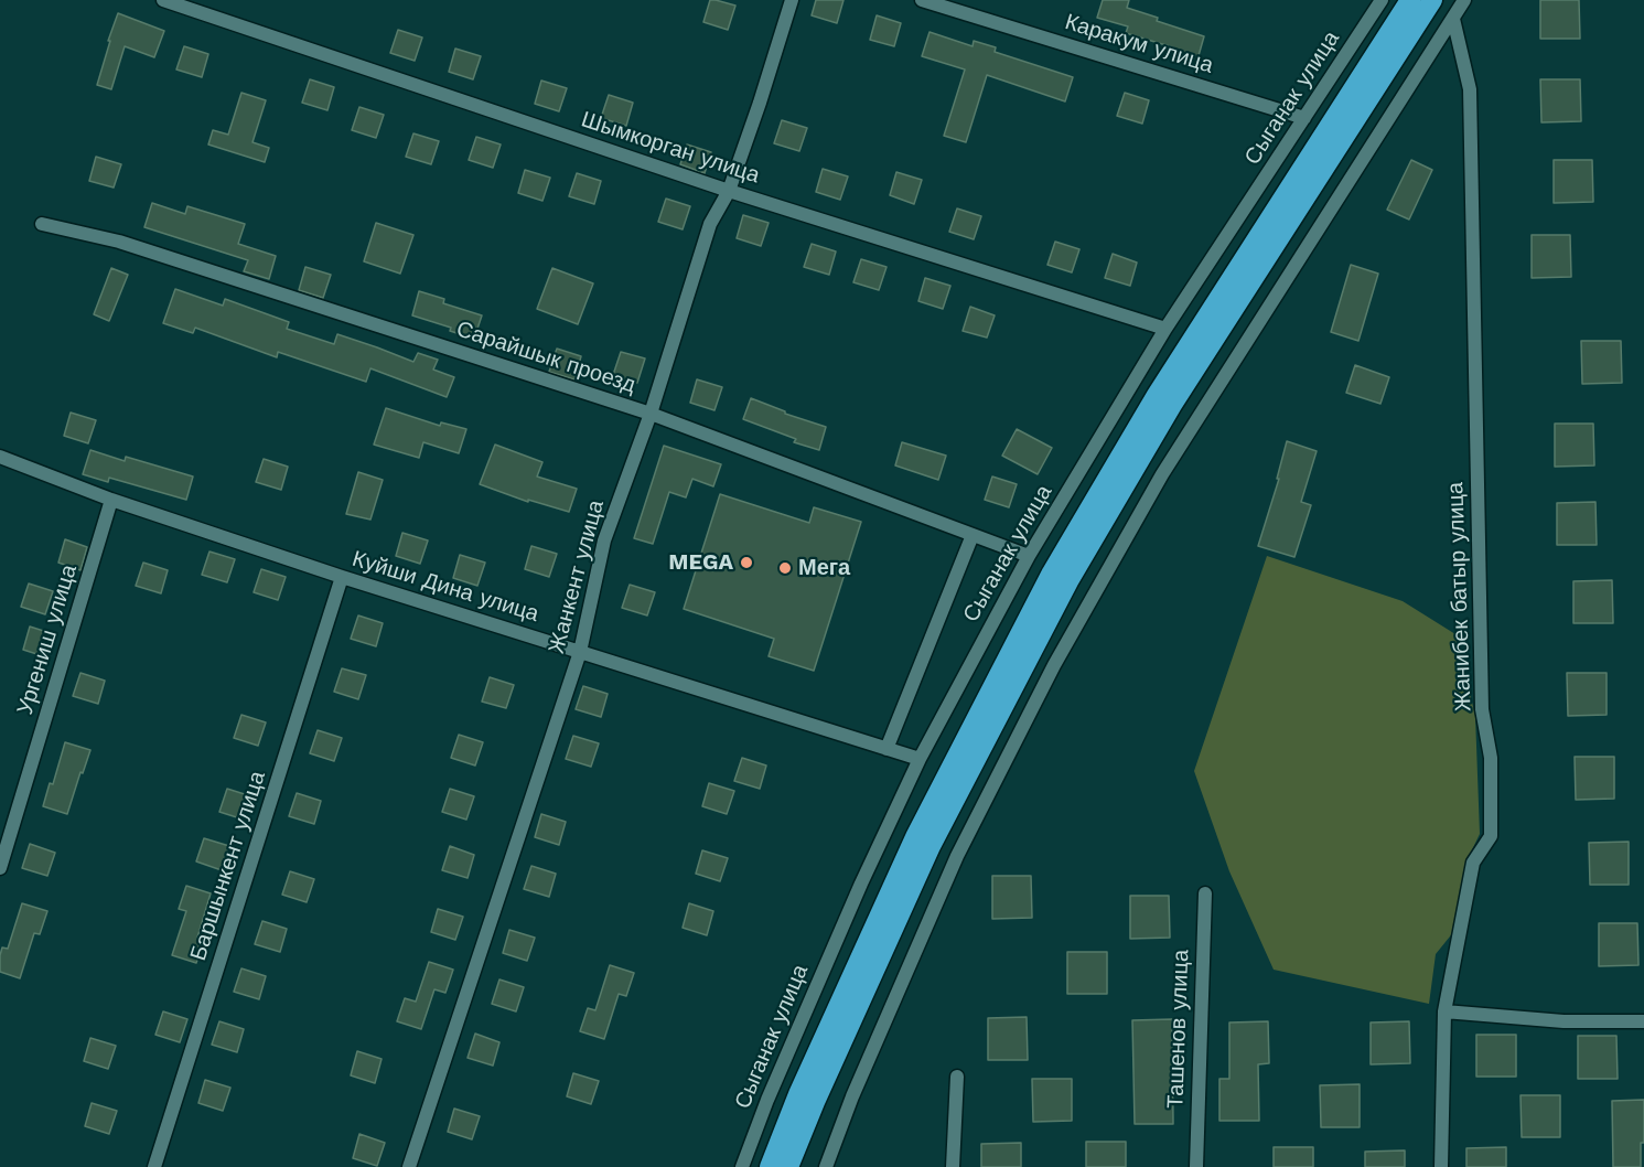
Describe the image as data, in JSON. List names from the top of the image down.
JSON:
{
  "streets": {
    "street": [
      "Каракум улица",
      "Сыганак улица",
      "Шымкорган улица",
      "Сарайшык проезд",
      "Жанкент улица",
      "Куйши Дина улица",
      "Жанибек батыр улица",
      "Ургениш улица",
      "Баршынкент улица",
      "Ташенов улица"
    ]
  },
  "crossings": [
    ["Каракум улица", "Сыганак улица"],
    ["Сыганак улица", "Шымкорган улица"],
    ["Сыганак улица", "Сарайшык проезд"],
    ["Сыганак улица", "Куйши Дина улица"],
    ["Шымкорган улица", "Жанкент улица"],
    ["Сарайшык проезд", "Жанкент улица"],
    ["Жанкент улица", "Куйши Дина улица"],
    ["Куйши Дина улица", "Ургениш улица"],
    ["Куйши Дина улица", "Баршынкент улица"]
  ],
  "places": ["MEGA", "Мега"]
}
